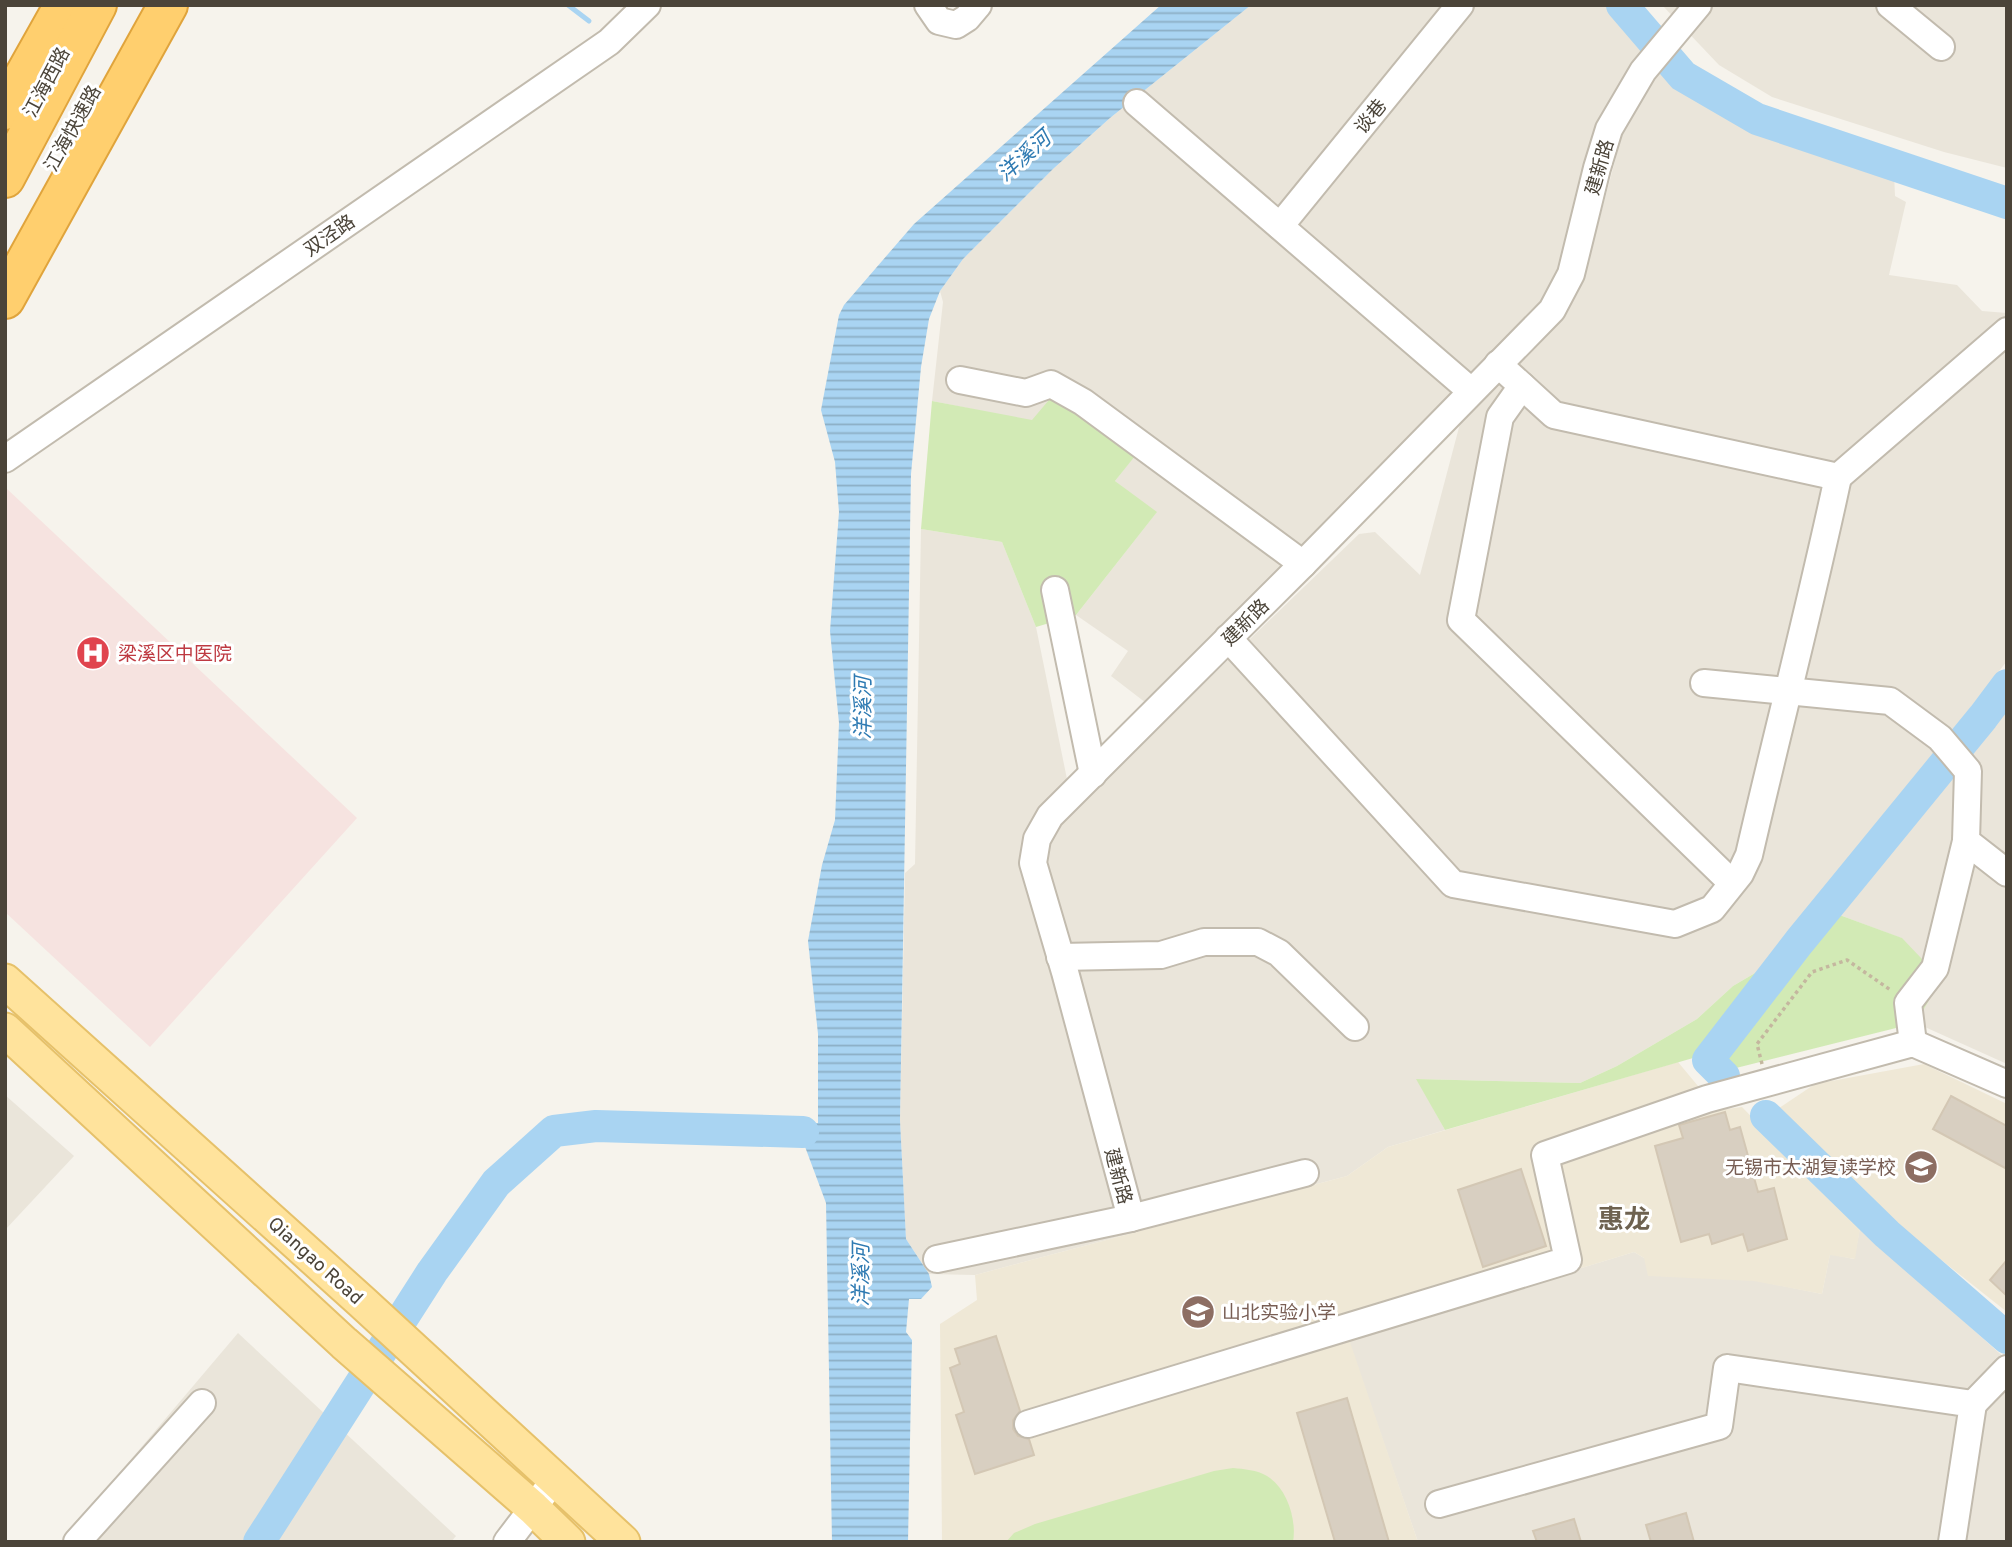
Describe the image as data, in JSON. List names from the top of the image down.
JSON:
{
  "streets": {
    "highway": ["江海快速路"],
    "main road": ["江海西路", "Qiangao Road"],
    "street": ["谈巷", "建新路", "双泾路"]
  },
  "districts": ["惠龙"],
  "water": ["洋溪河"],
  "places": {
    "hospital": ["梁溪区中医院"],
    "school or university": ["无锡市太湖复读学校", "山北实验小学"]
  }
}
